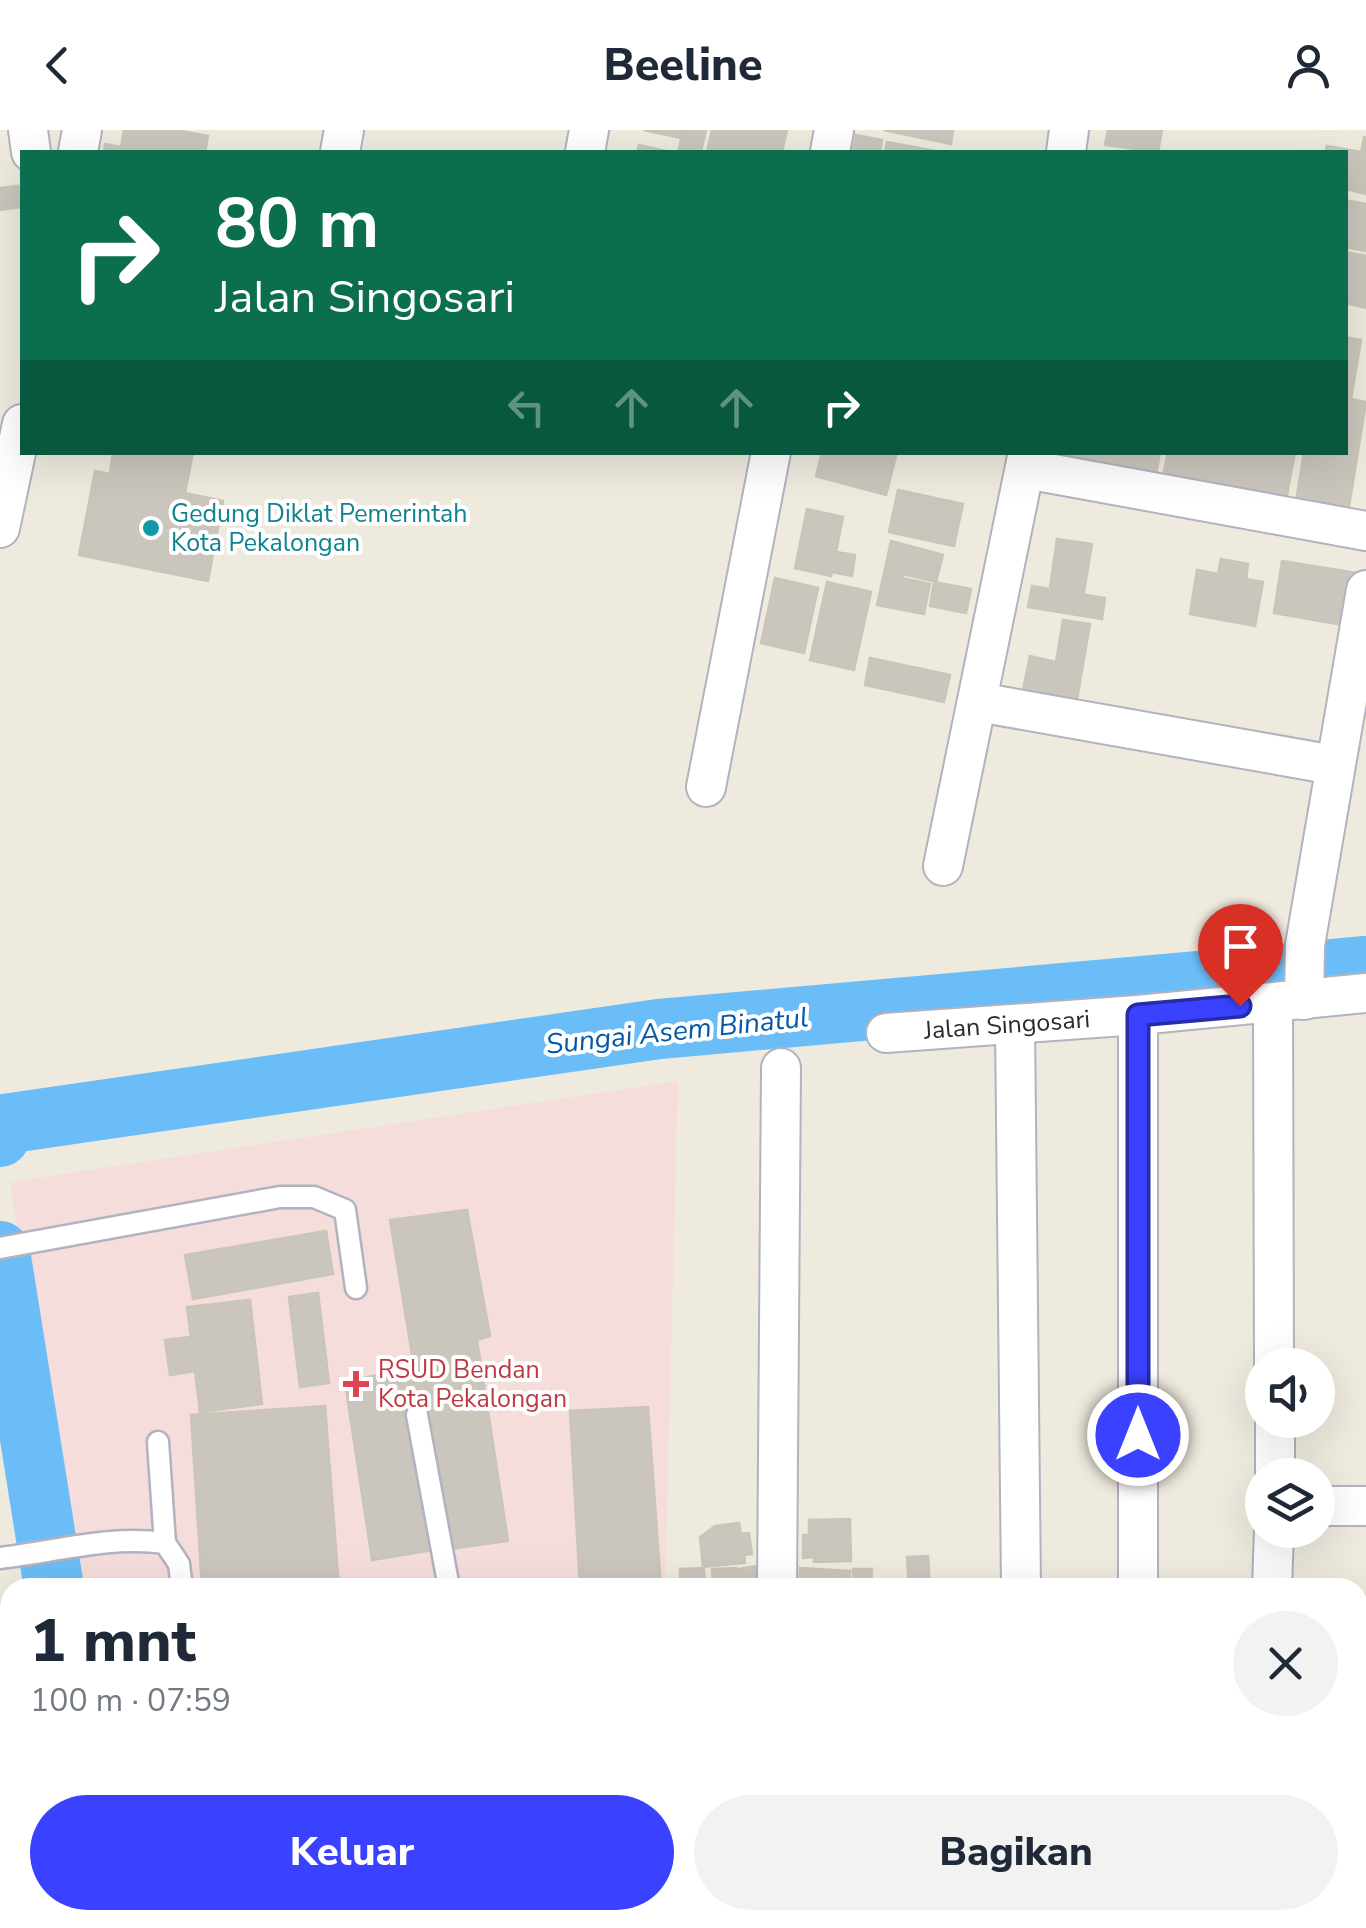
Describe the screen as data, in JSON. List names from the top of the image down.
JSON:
{
  "streets": {
    "street": ["Jalan Singosari"]
  },
  "water": ["Sungai Asem Binatul"],
  "places": {
    "other": ["Gedung Diklat Pemerintah Kota Pekalongan"],
    "health": ["RSUD Bendan Kota Pekalongan"]
  },
  "page": {
    "header": "Beeline",
    "turn": ["80 m", "Jalan Singosari"],
    "heading": ["1 mnt", "100 m · 07:59"],
    "buttons": ["Keluar", "Bagikan"]
  }
}
